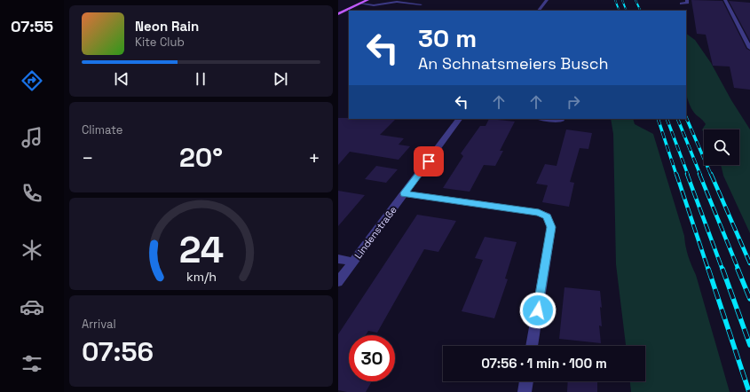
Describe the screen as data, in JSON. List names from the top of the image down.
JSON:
{
  "streets": {
    "street": ["Lindenstraße"]
  },
  "page": {
    "tabs": "07:55",
    "turn": ["30 m", "An Schnatsmeiers Busch"],
    "song": ["Neon Rain", "Kite Club"],
    "tile": [
      "Climate",
      ["Arrival", "07:56"]
    ],
    "heat": ["−", "20°", "+"],
    "limit": "30",
    "trip": "07:56 · 1 min · 100 m",
    "gauge": ["24", "km/h"]
  }
}
